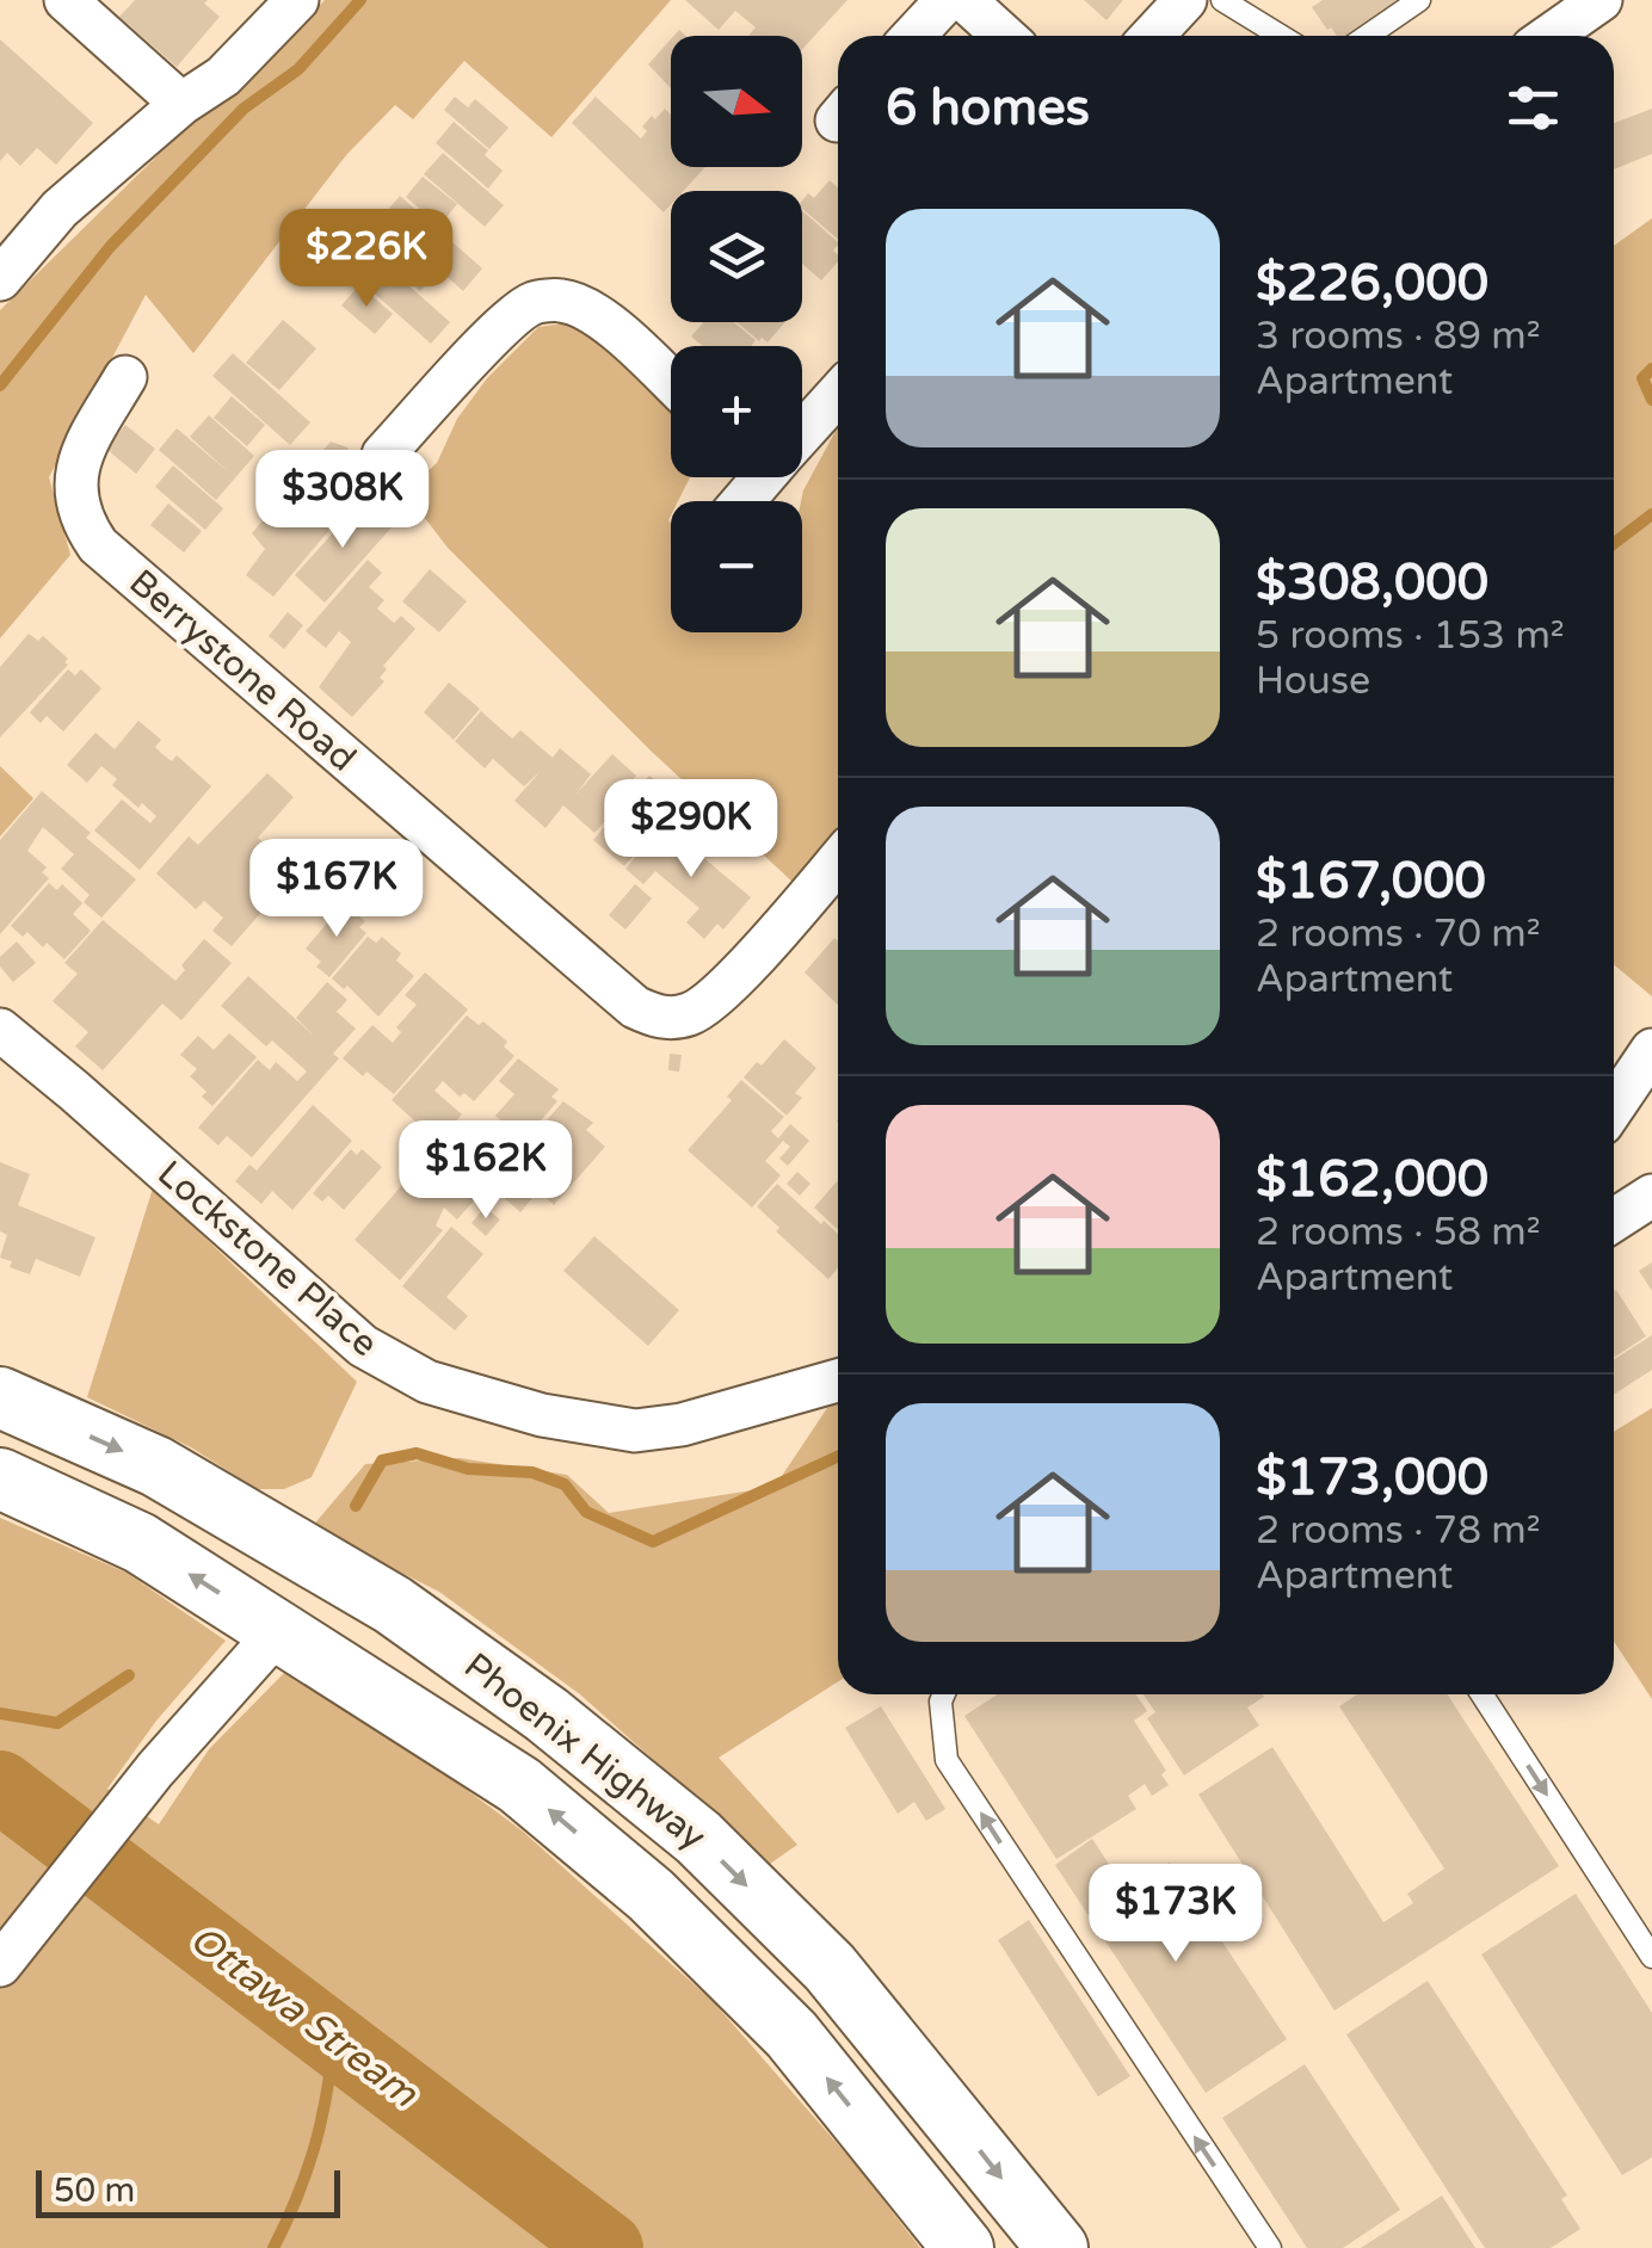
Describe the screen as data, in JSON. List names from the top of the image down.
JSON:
{
  "streets": {
    "main road": ["Phoenix Highway"],
    "street": ["Berrystone Road", "Lockstone Place"]
  },
  "water": ["Ottawa Stream"],
  "scale_bar": "50 m",
  "north": "right",
  "page": {
    "map_buttons": ["+", "−"],
    "heading": "6 homes",
    "list": [
      {
        "name": "$226,000",
        "note": "3 rooms · 89 m² · Apartment"
      },
      {
        "name": "$308,000",
        "note": "5 rooms · 153 m² · House"
      },
      {
        "name": "$167,000",
        "note": "2 rooms · 70 m² · Apartment"
      },
      {
        "name": "$162,000",
        "note": "2 rooms · 58 m² · Apartment"
      },
      {
        "name": "$173,000",
        "note": "2 rooms · 78 m² · Apartment"
      }
    ],
    "price": [
      "$226K",
      "$308K",
      "$290K",
      "$167K",
      "$162K",
      "$173K"
    ],
    "scale": "50 m"
  }
}
